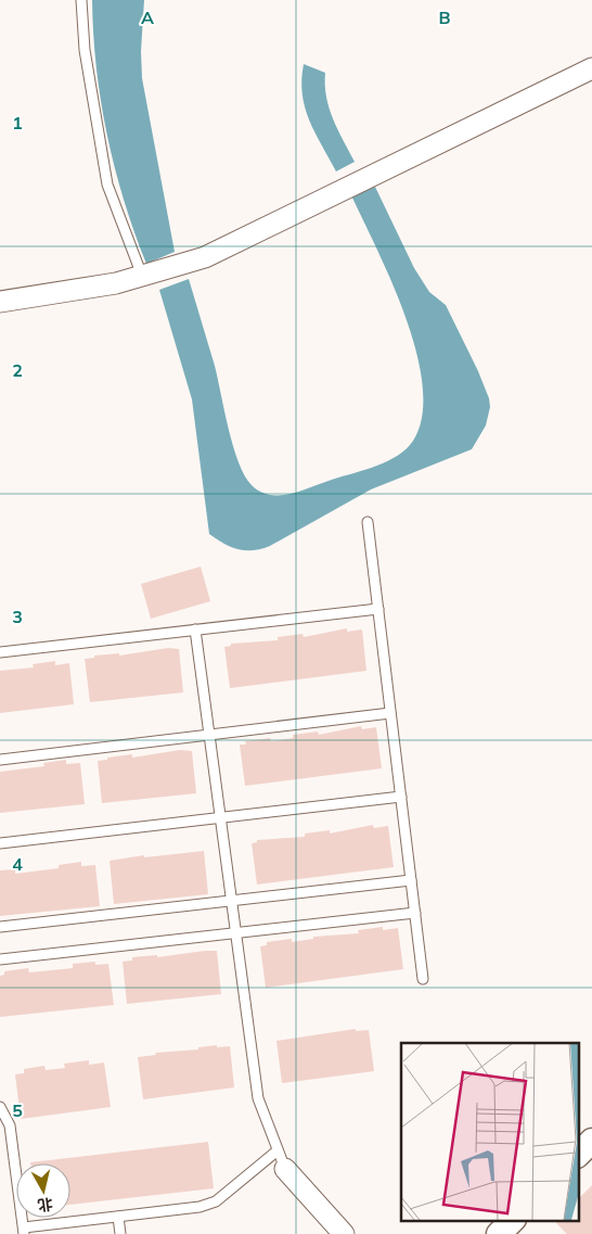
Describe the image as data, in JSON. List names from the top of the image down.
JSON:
{
  "north": "bottom",
  "grid": {
    "columns": ["A", "B"],
    "rows": [
      "1",
      "2",
      "3",
      "4",
      "5"
    ]
  }
}
